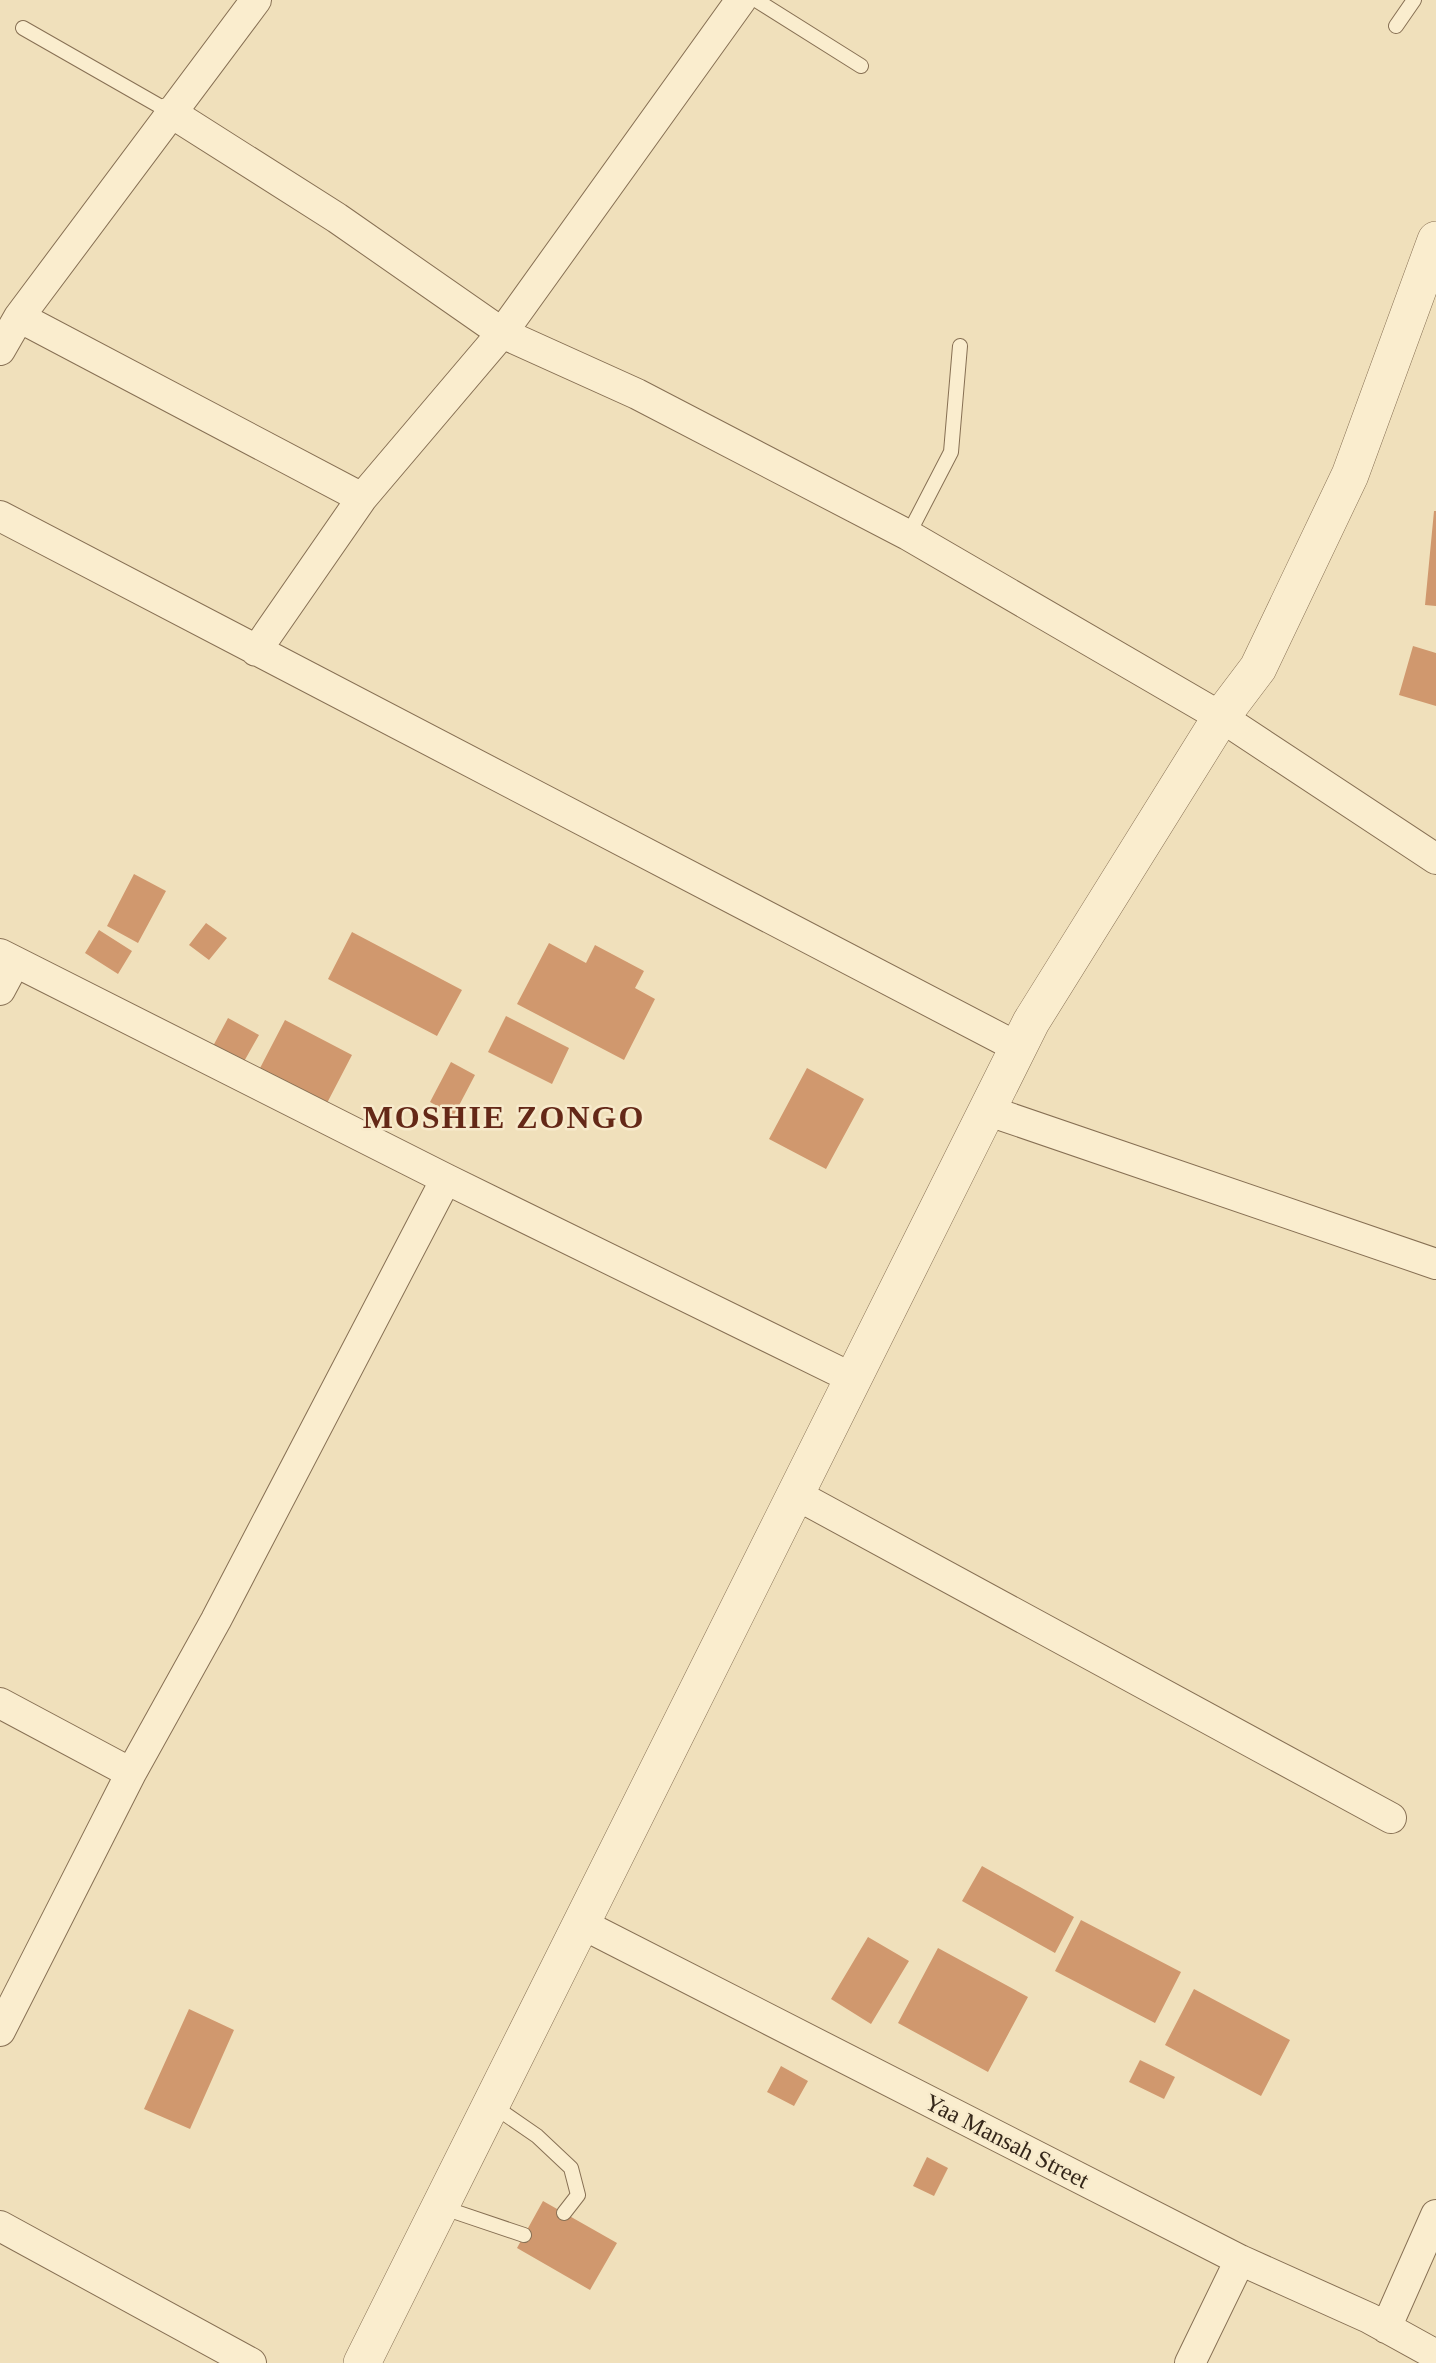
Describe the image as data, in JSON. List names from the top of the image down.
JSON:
{
  "streets": {
    "street": ["Yaa Mansah Street"]
  },
  "districts": ["MOSHIE ZONGO"]
}
